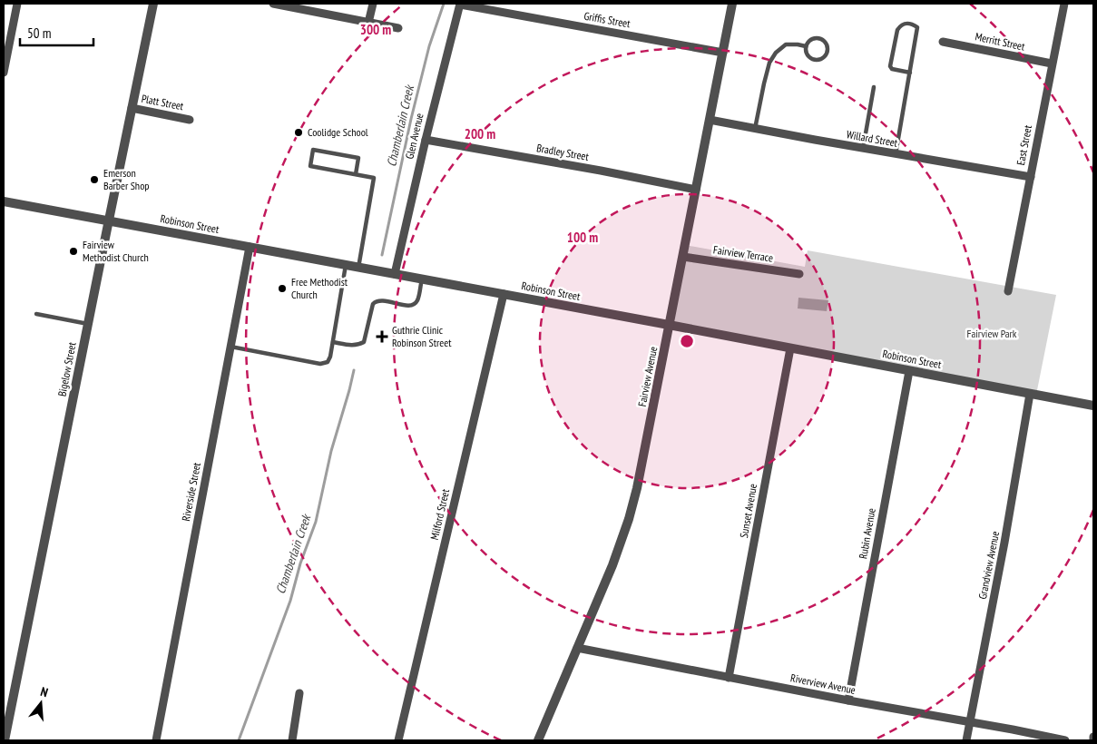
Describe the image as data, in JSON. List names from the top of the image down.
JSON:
{
  "streets": {
    "street": [
      "Griffis Street",
      "Merritt Street",
      "Platt Street",
      "Glen Avenue",
      "Willard Street",
      "East Street",
      "Bradley Street",
      "Robinson Street",
      "Fairview Terrace",
      "Bigelow Street",
      "Fairview Avenue",
      "Riverside Street",
      "Sunset Avenue",
      "Milford Street",
      "Rubin Avenue",
      "Grandview Avenue",
      "Riverview Avenue"
    ]
  },
  "crossings": [
    ["Griffis Street", "Glen Avenue"],
    ["Griffis Street", "Fairview Avenue"],
    ["Merritt Street", "East Street"],
    ["Platt Street", "Bigelow Street"],
    ["Glen Avenue", "Bradley Street"],
    ["Glen Avenue", "Robinson Street"],
    ["Willard Street", "East Street"],
    ["Willard Street", "Fairview Avenue"],
    ["Bradley Street", "Fairview Avenue"],
    ["Robinson Street", "Bigelow Street"],
    ["Robinson Street", "Fairview Avenue"],
    ["Robinson Street", "Riverside Street"],
    ["Robinson Street", "Sunset Avenue"],
    ["Robinson Street", "Milford Street"],
    ["Robinson Street", "Rubin Avenue"],
    ["Robinson Street", "Grandview Avenue"],
    ["Fairview Terrace", "Fairview Avenue"],
    ["Fairview Avenue", "Riverview Avenue"],
    ["Sunset Avenue", "Riverview Avenue"],
    ["Rubin Avenue", "Riverview Avenue"],
    ["Grandview Avenue", "Riverview Avenue"]
  ],
  "water": ["Chamberlain Creek"],
  "parks": ["Fairview Park"],
  "places": {
    "other": [
      "Coolidge School",
      "Emerson Barber Shop",
      "Fairview Methodist Church",
      "Free Methodist Church"
    ],
    "health": ["Guthrie Clinic Robinson Street"]
  },
  "scale_bar": "50 m",
  "north": "top",
  "rings": ["300 m", "200 m", "100 m"]
}
